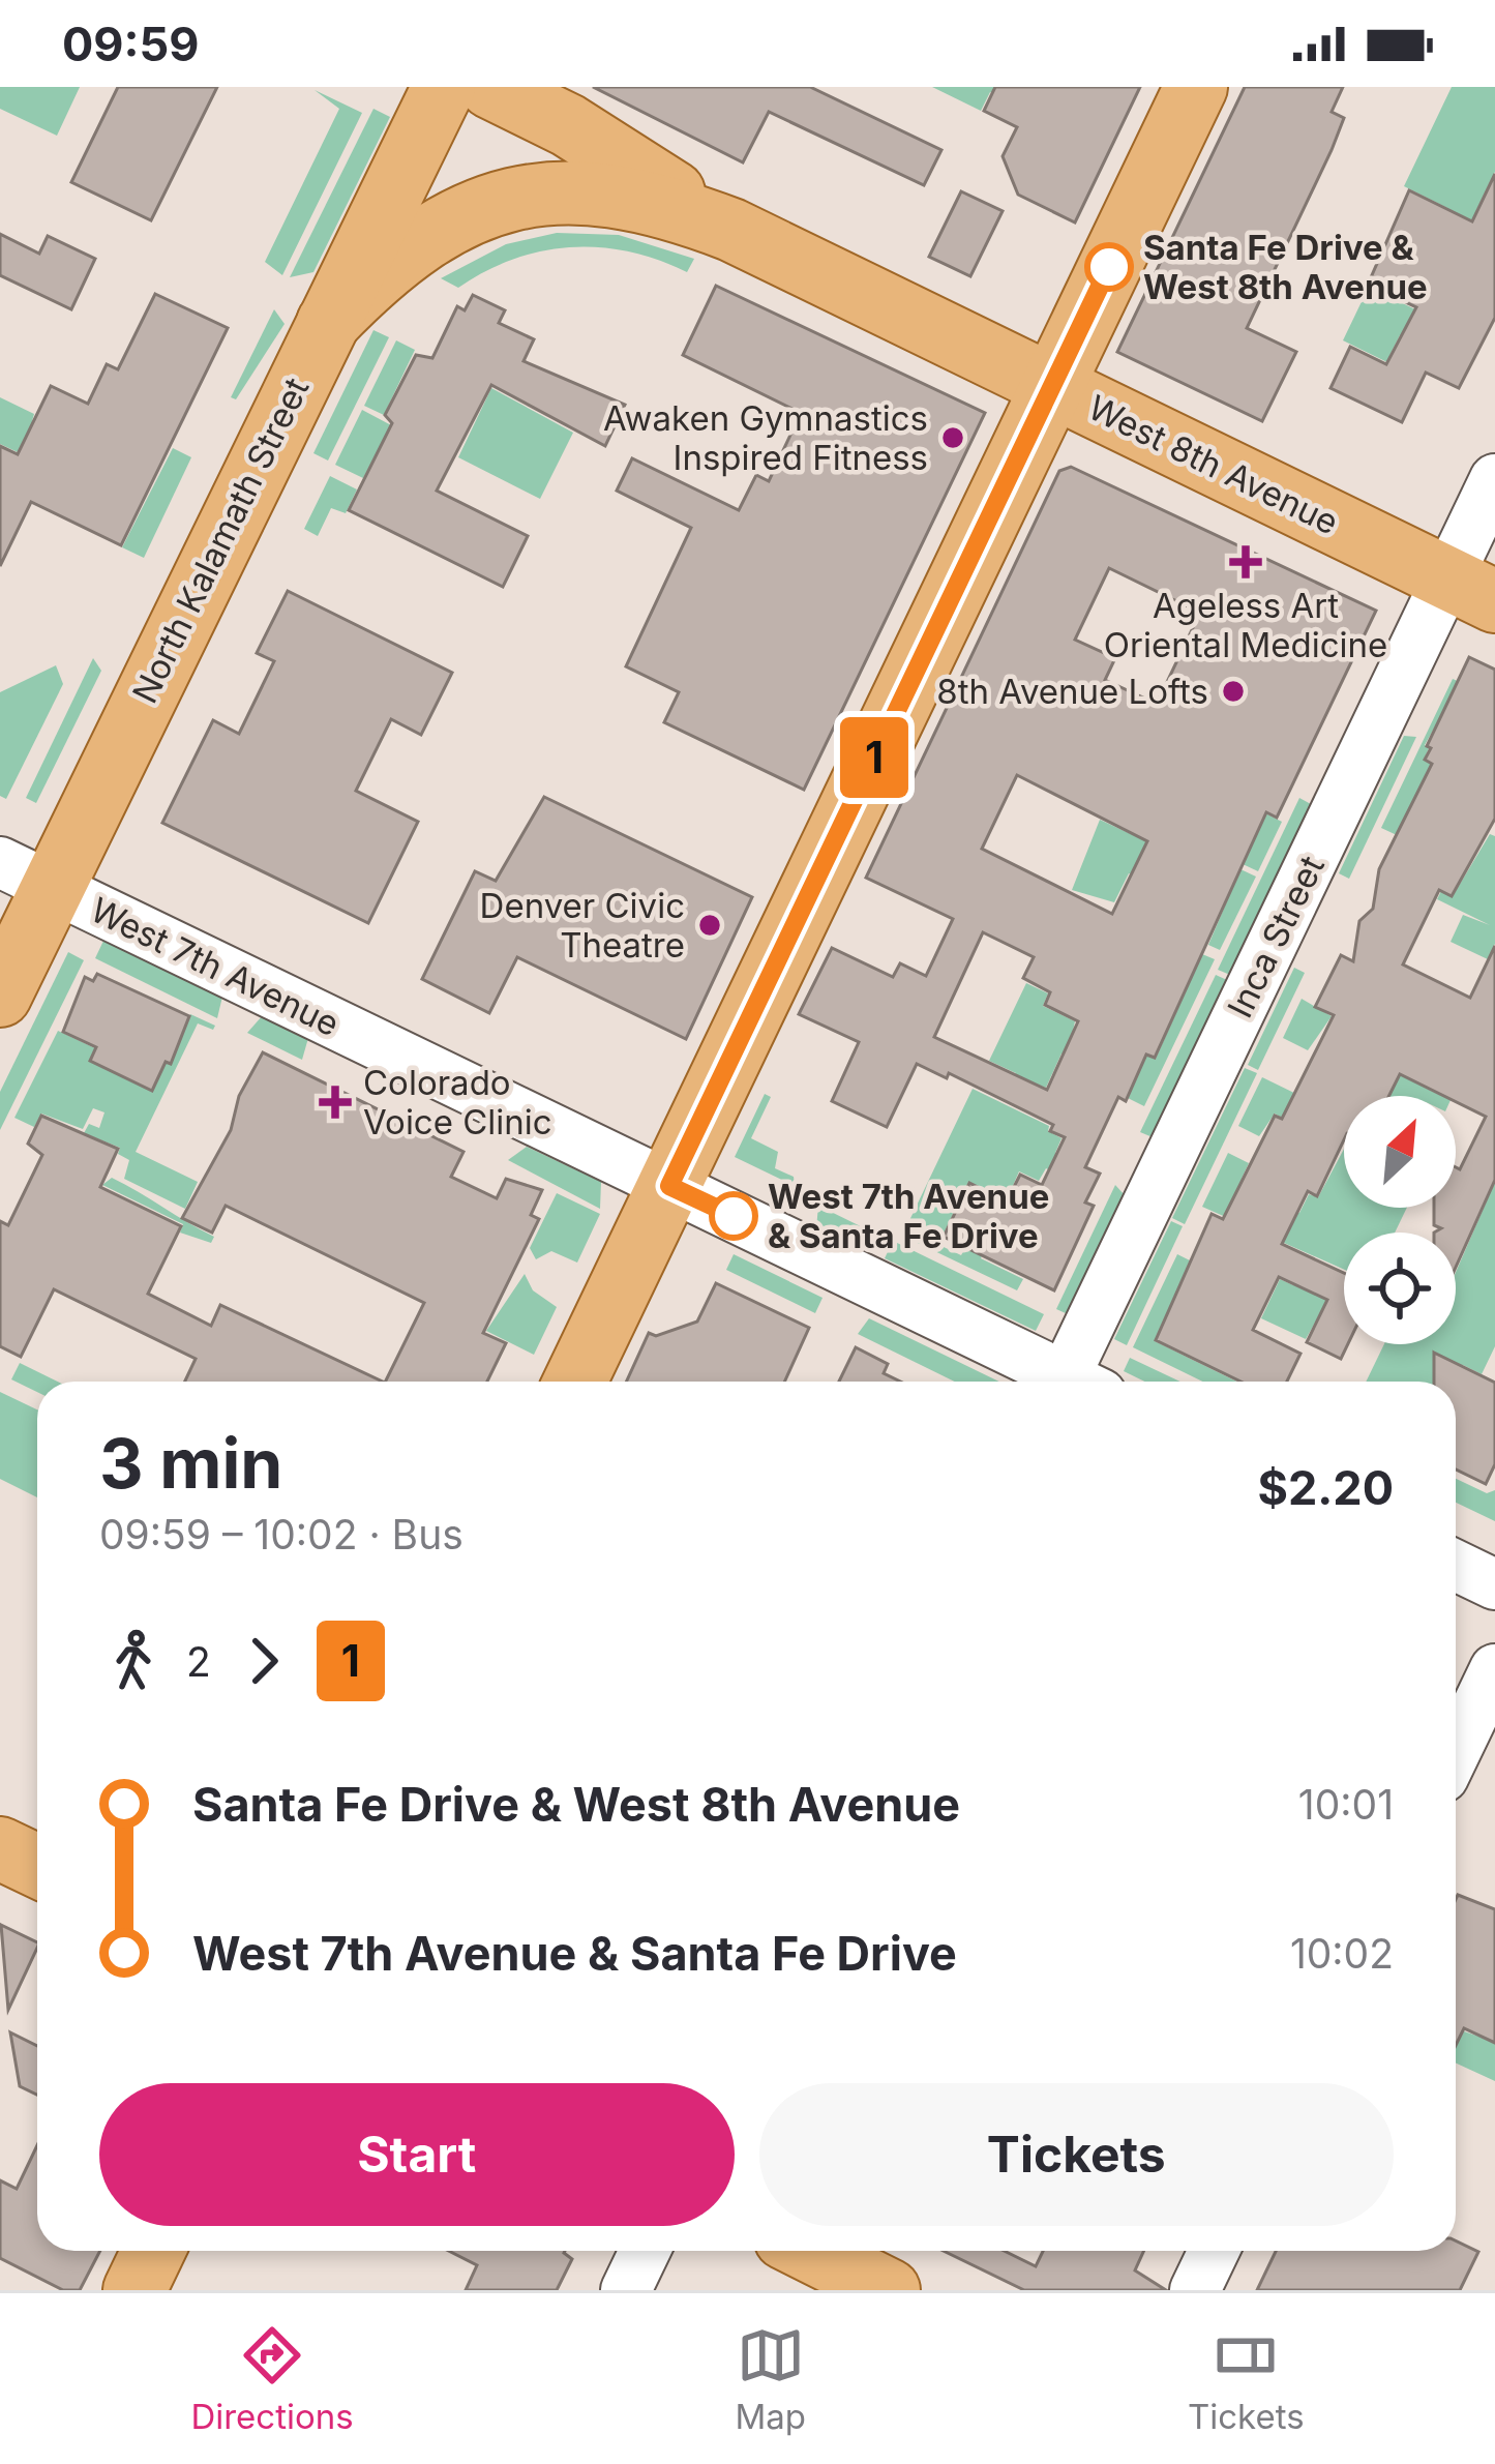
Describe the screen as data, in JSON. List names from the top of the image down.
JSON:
{
  "streets": {
    "main road": ["West 8th Avenue", "North Kalamath Street"],
    "street": ["Inca Street", "West 7th Avenue"]
  },
  "crossings": [
    ["West 8th Avenue", "North Kalamath Street"],
    ["West 8th Avenue", "Inca Street"],
    ["North Kalamath Street", "West 7th Avenue"]
  ],
  "places": {
    "other": [
      "Santa Fe Drive & West 8th Avenue",
      "Awaken Gymnastics Inspired Fitness",
      "8th Avenue Lofts",
      "Denver Civic Theatre",
      "West 7th Avenue & Santa Fe Drive"
    ],
    "health": ["Ageless Art Oriental Medicine", "Colorado Voice Clinic"]
  },
  "lines": ["bus line 1"],
  "north": "top right",
  "page": {
    "status": "09:59",
    "on_map": "1",
    "heading": ["3 min", "09:59 – 10:02 · Bus", "$2.20"],
    "legs": ["2", "1"],
    "list": [
      {
        "name": "Santa Fe Drive & West 8th Avenue",
        "value": "10:01"
      },
      {
        "name": "West 7th Avenue & Santa Fe Drive",
        "value": "10:02"
      }
    ],
    "buttons": ["Start", "Tickets"],
    "tabs": ["Directions", "Map", "Tickets"]
  }
}
